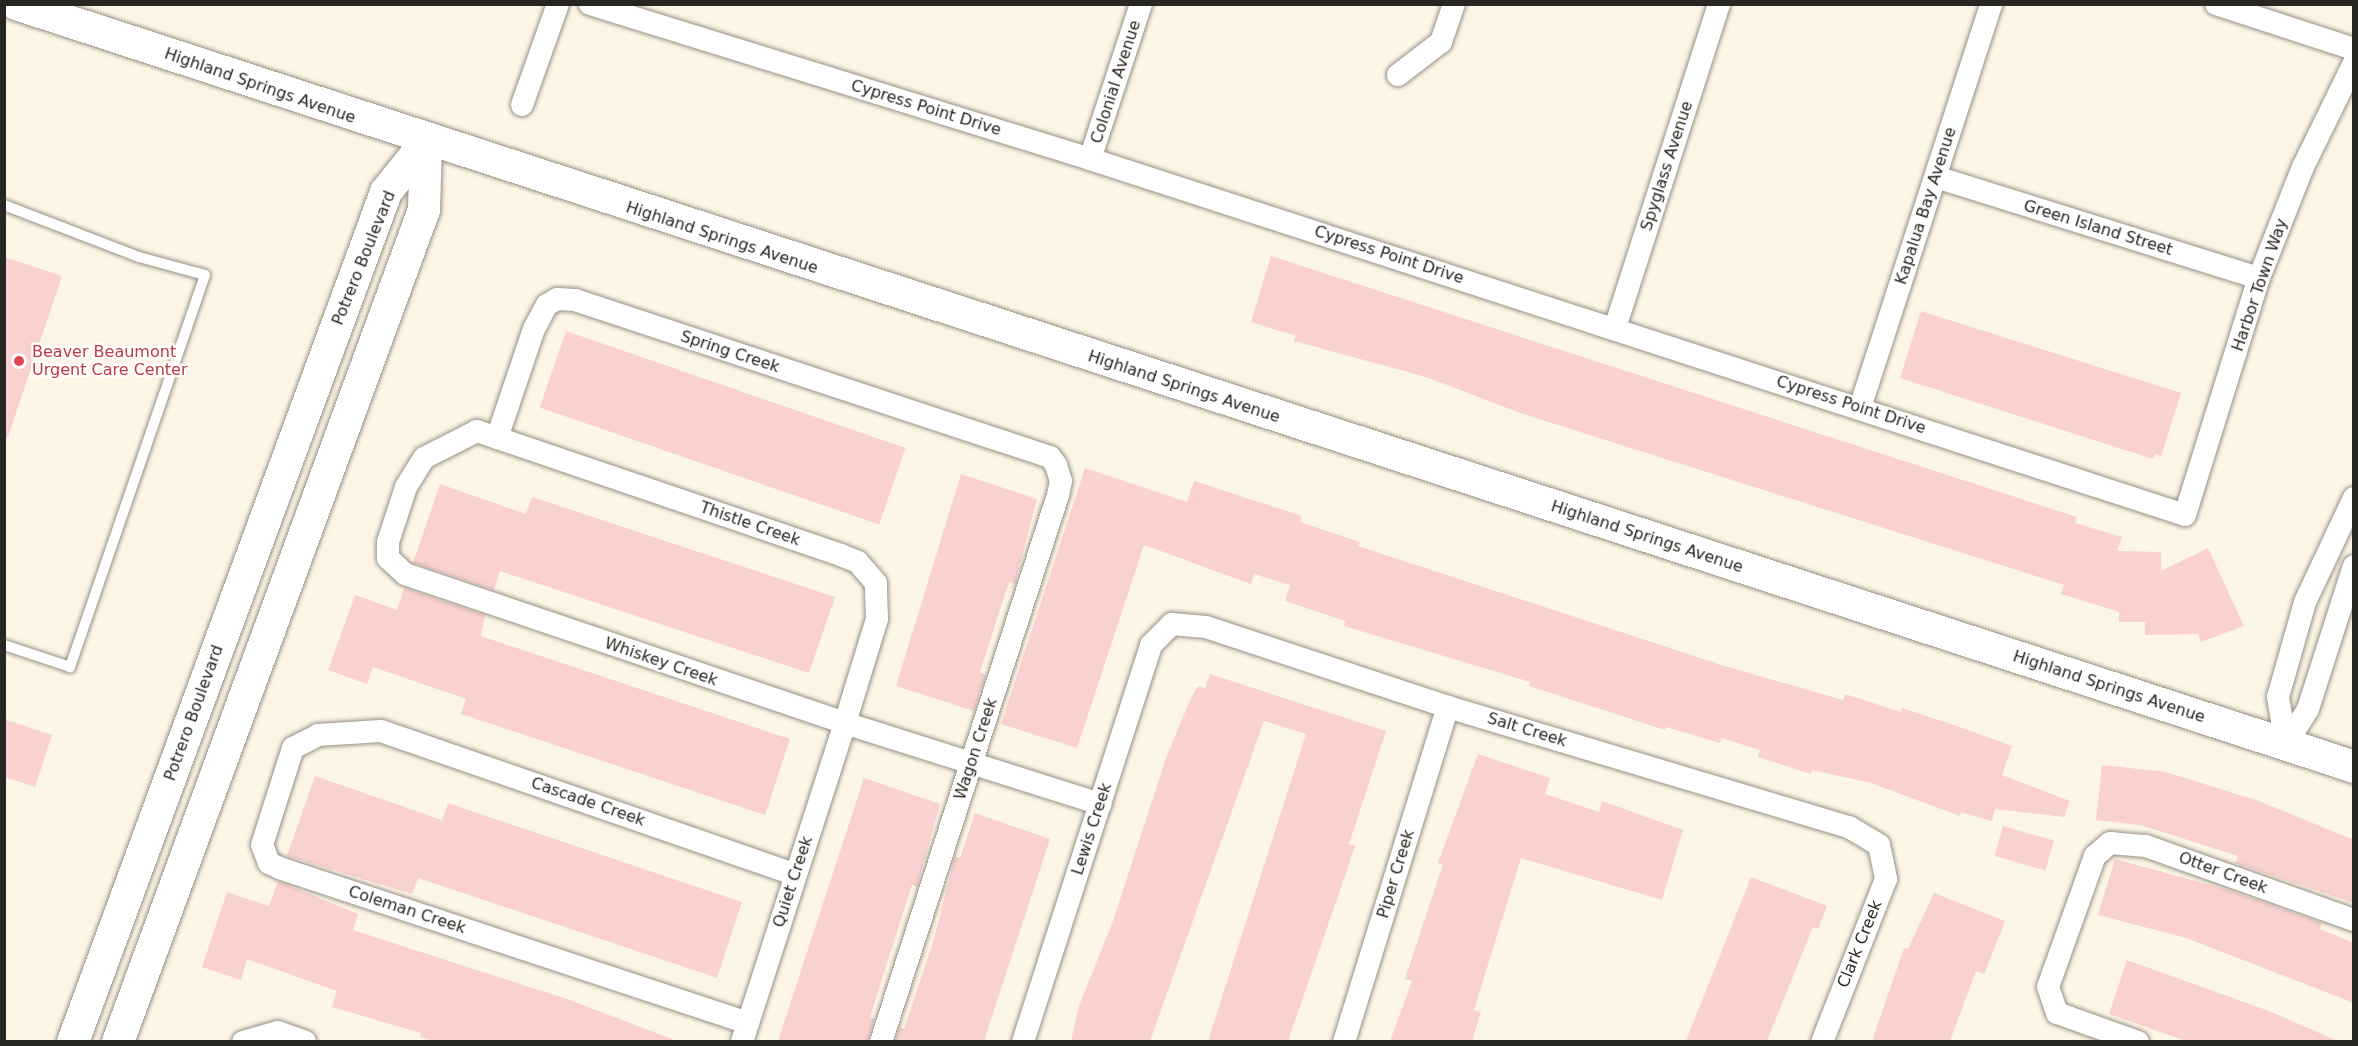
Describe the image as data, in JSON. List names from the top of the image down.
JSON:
{
  "streets": {
    "street": [
      "Colonial Avenue",
      "Highland Springs Avenue",
      "Cypress Point Drive",
      "Spyglass Avenue",
      "Kapalua Bay Avenue",
      "Green Island Street",
      "Potrero Boulevard",
      "Harbor Town Way",
      "Spring Creek",
      "Thistle Creek",
      "Whiskey Creek",
      "Salt Creek",
      "Wagon Creek",
      "Cascade Creek",
      "Lewis Creek",
      "Otter Creek",
      "Piper Creek",
      "Quiet Creek",
      "Coleman Creek",
      "Clark Creek"
    ]
  },
  "crossings": [
    ["Colonial Avenue", "Cypress Point Drive"],
    ["Highland Springs Avenue", "Potrero Boulevard"],
    ["Cypress Point Drive", "Spyglass Avenue"],
    ["Cypress Point Drive", "Kapalua Bay Avenue"],
    ["Cypress Point Drive", "Harbor Town Way"],
    ["Kapalua Bay Avenue", "Green Island Street"],
    ["Green Island Street", "Harbor Town Way"],
    ["Spring Creek", "Thistle Creek"],
    ["Spring Creek", "Whiskey Creek"],
    ["Spring Creek", "Wagon Creek"],
    ["Thistle Creek", "Whiskey Creek"],
    ["Thistle Creek", "Quiet Creek"],
    ["Whiskey Creek", "Wagon Creek"],
    ["Whiskey Creek", "Lewis Creek"],
    ["Whiskey Creek", "Quiet Creek"],
    ["Salt Creek", "Lewis Creek"],
    ["Salt Creek", "Piper Creek"],
    ["Salt Creek", "Clark Creek"],
    ["Cascade Creek", "Quiet Creek"],
    ["Cascade Creek", "Coleman Creek"],
    ["Quiet Creek", "Coleman Creek"]
  ],
  "places": ["Beaver Beaumont Urgent Care Center"]
}
